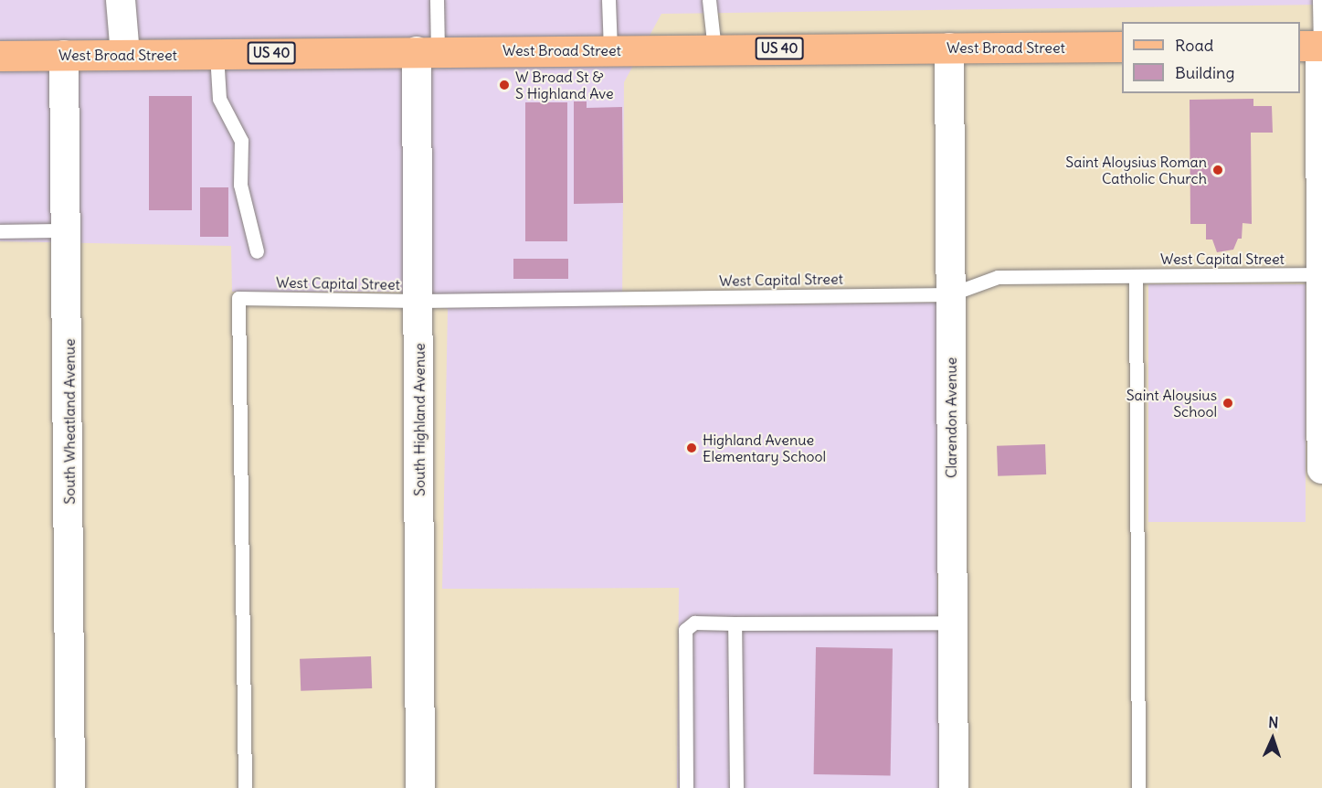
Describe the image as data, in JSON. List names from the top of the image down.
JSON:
{
  "streets": {
    "main road": ["West Broad Street", "US 40"],
    "street": ["Clarendon Avenue", "South Highland Avenue", "South Wheatland Avenue"],
    "lane": ["West Capital Street"]
  },
  "crossings": [
    ["West Broad Street", "Clarendon Avenue"],
    ["West Broad Street", "South Highland Avenue"],
    ["West Broad Street", "South Wheatland Avenue"],
    ["West Capital Street", "Clarendon Avenue"],
    ["West Capital Street", "South Highland Avenue"]
  ],
  "places": [
    "W Broad St & S Highland Ave",
    "Saint Aloysius Roman Catholic Church",
    "Saint Aloysius School",
    "Highland Avenue Elementary School"
  ],
  "legend": ["Road", "Building"],
  "north": "top"
}
